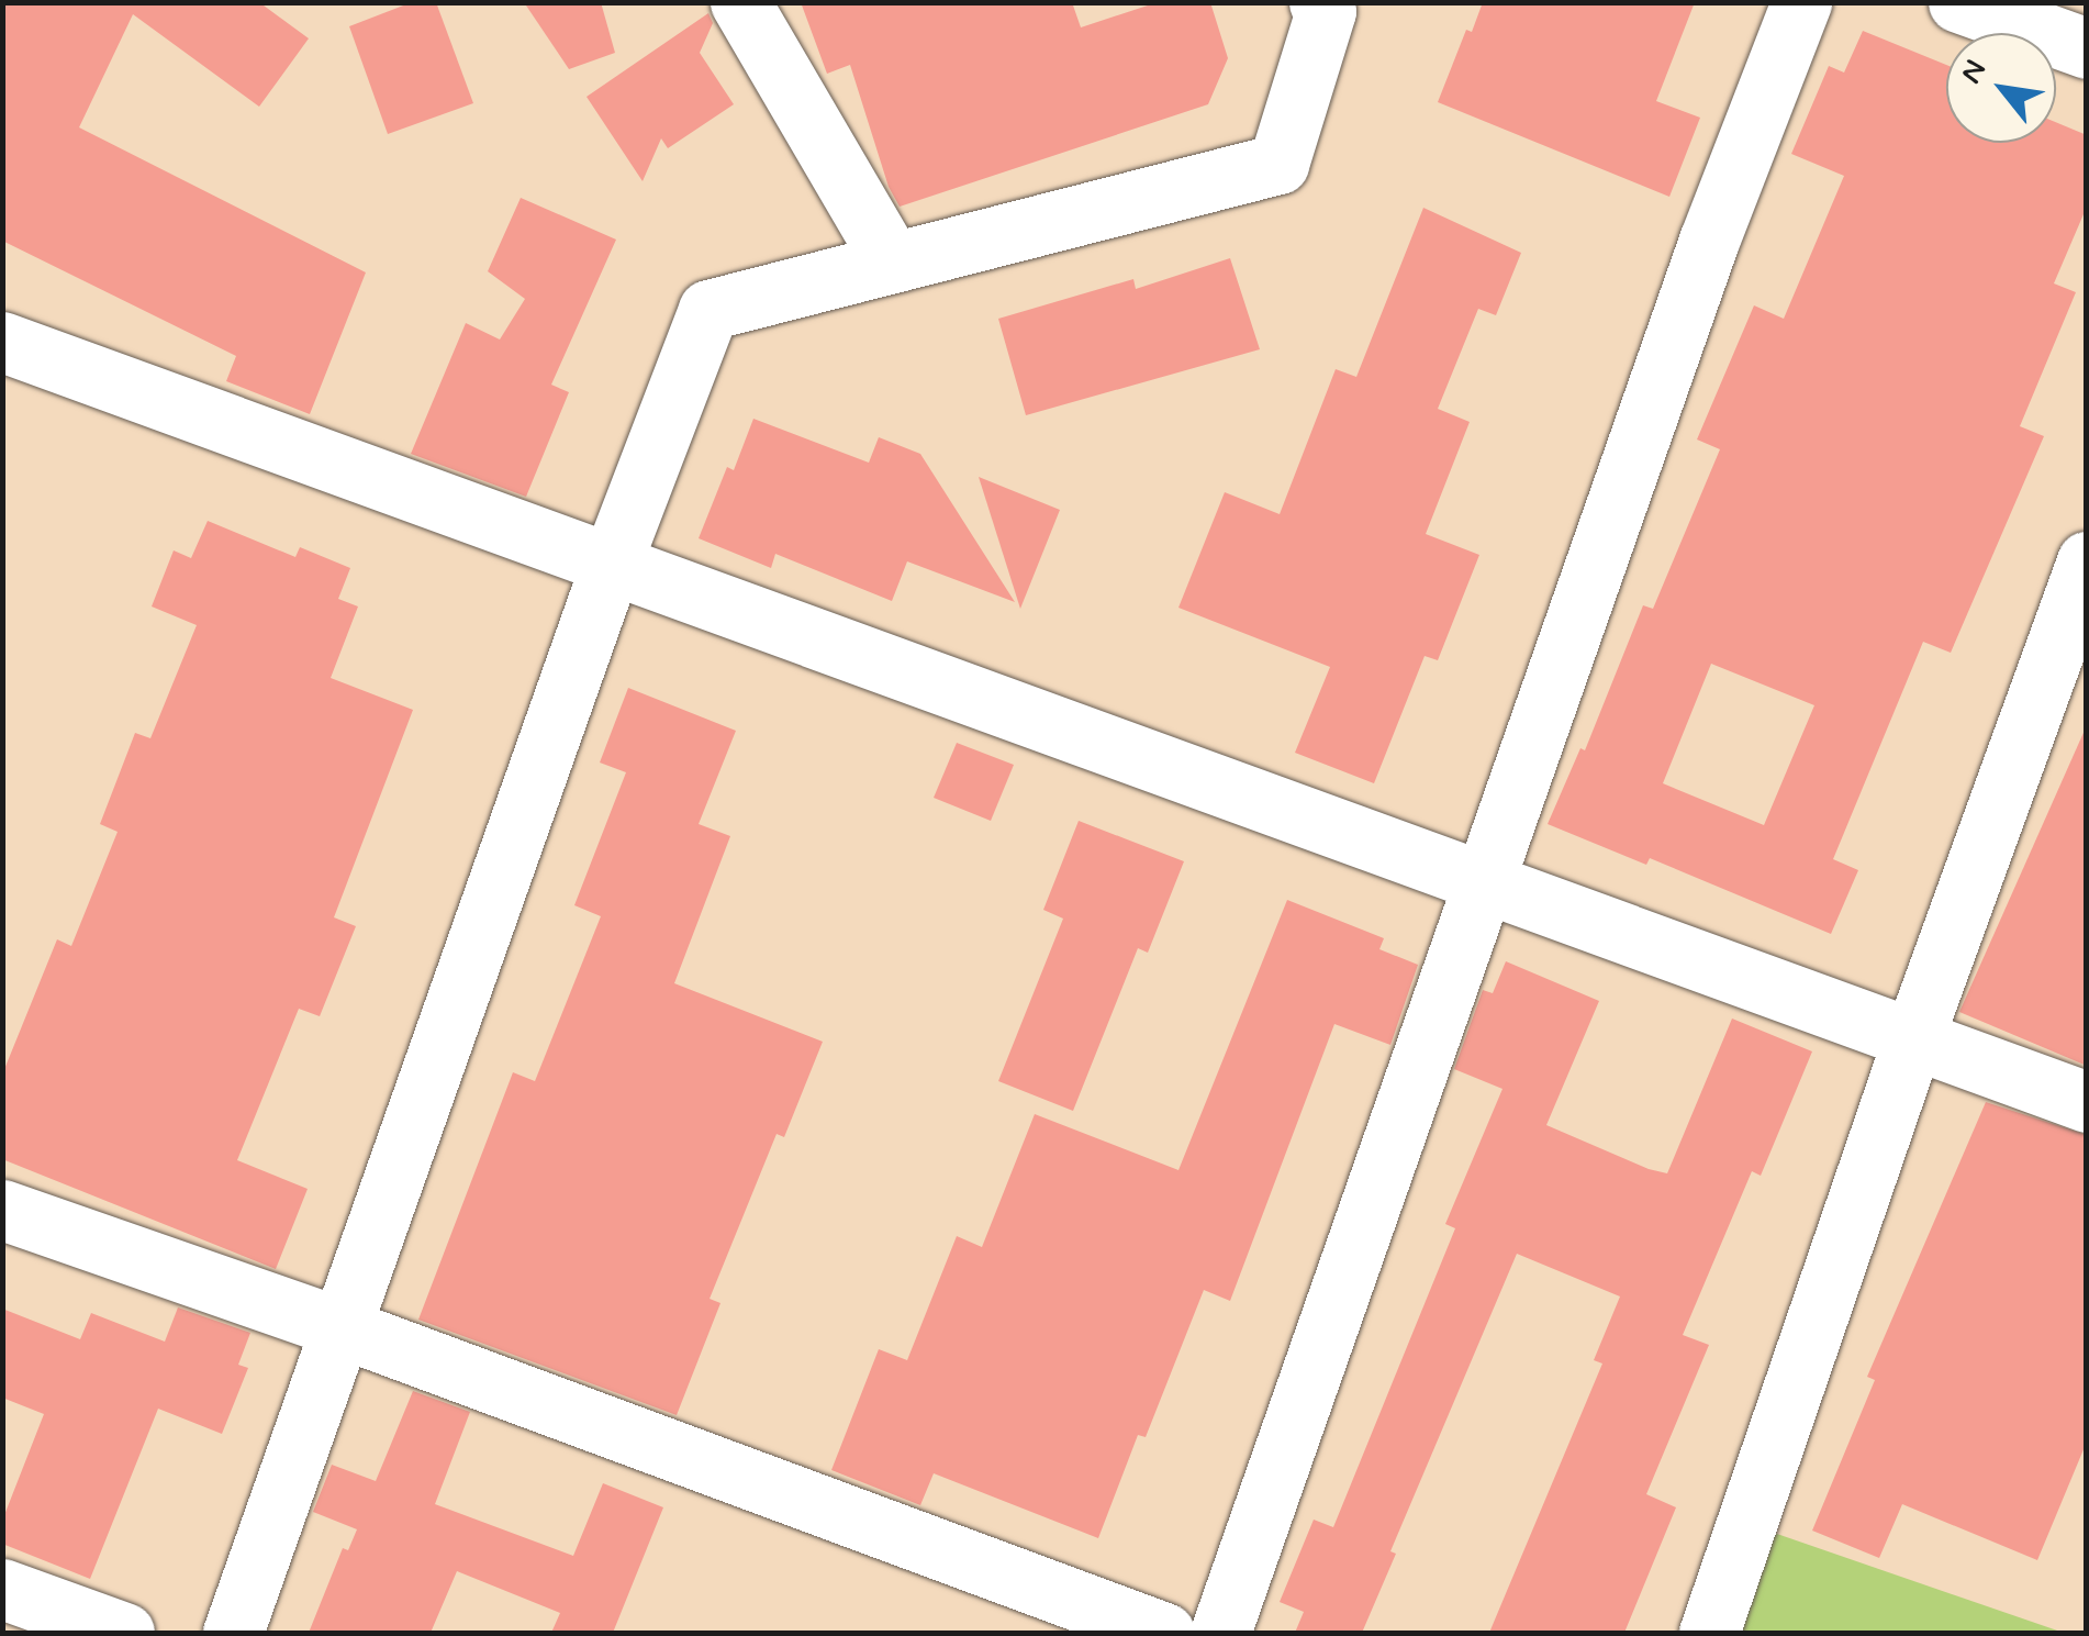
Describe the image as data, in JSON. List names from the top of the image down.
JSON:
{
  "north": "top left"
}
